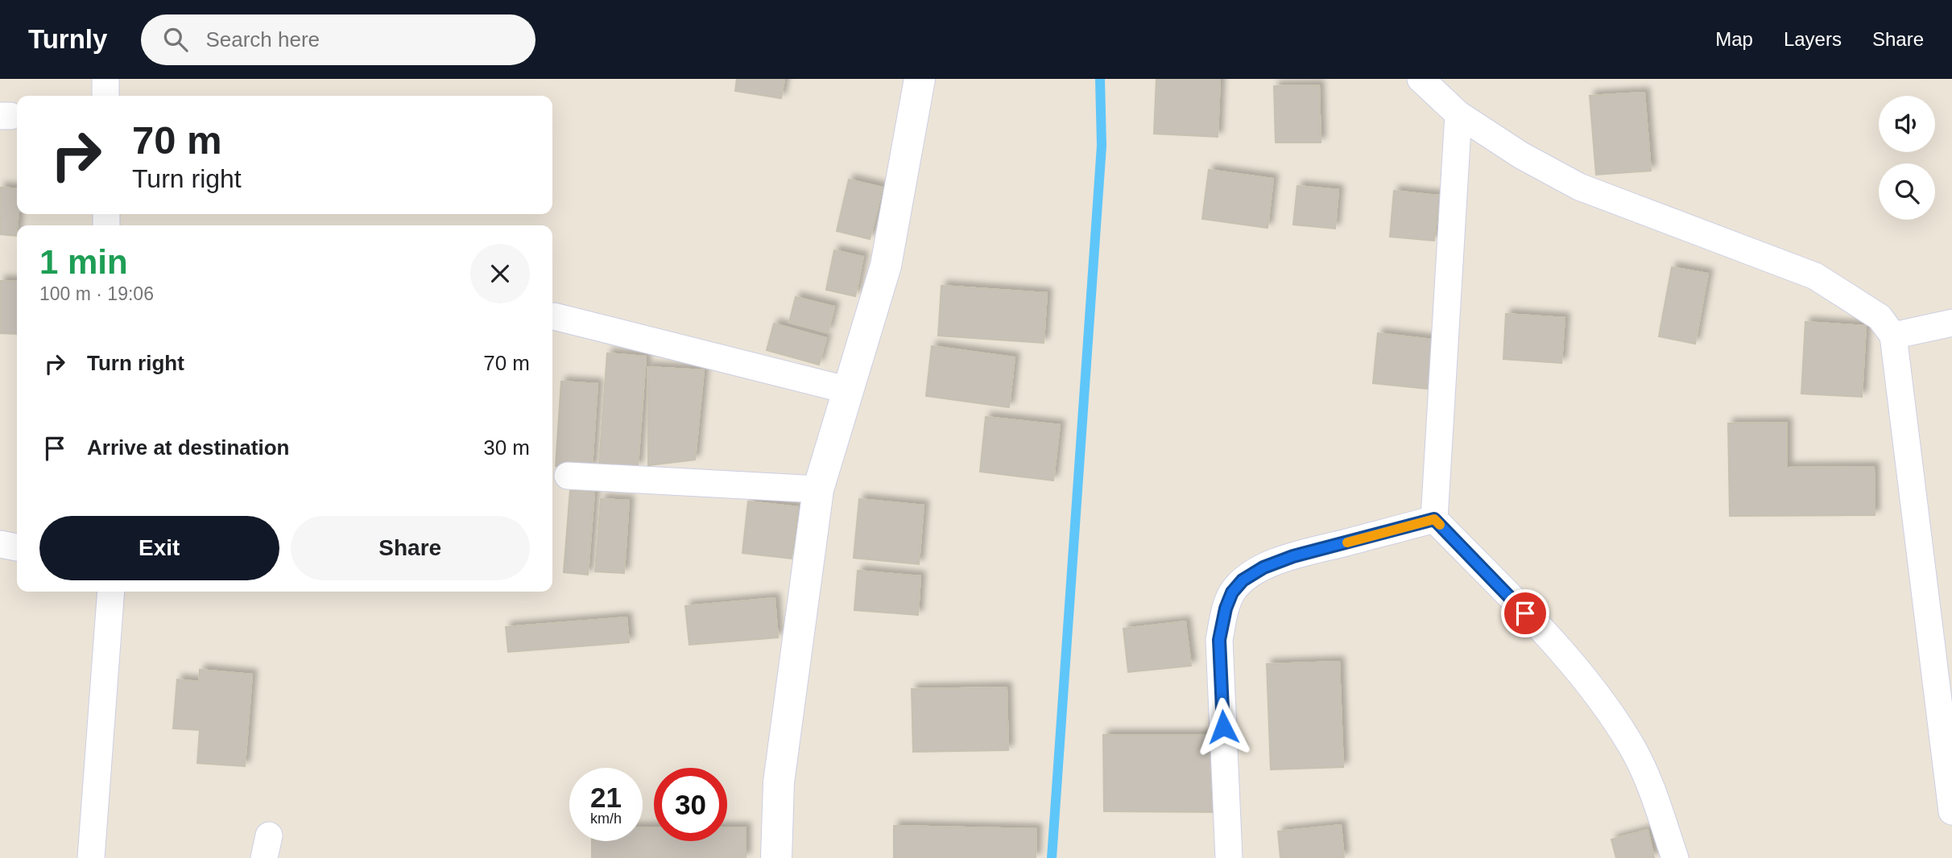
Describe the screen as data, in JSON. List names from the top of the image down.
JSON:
{
  "page": {
    "header": "Turnly",
    "search": "Search here",
    "nav": ["Map", "Layers", "Share"],
    "turn": ["70 m", "Turn right"],
    "heading": ["1 min", "100 m · 19:06"],
    "list": [
      {
        "name": "Turn right",
        "value": "70 m"
      },
      {
        "name": "Arrive at destination",
        "value": "30 m"
      }
    ],
    "buttons": ["Exit", "Share"],
    "speed": "21 km/h",
    "limit": "30"
  }
}
